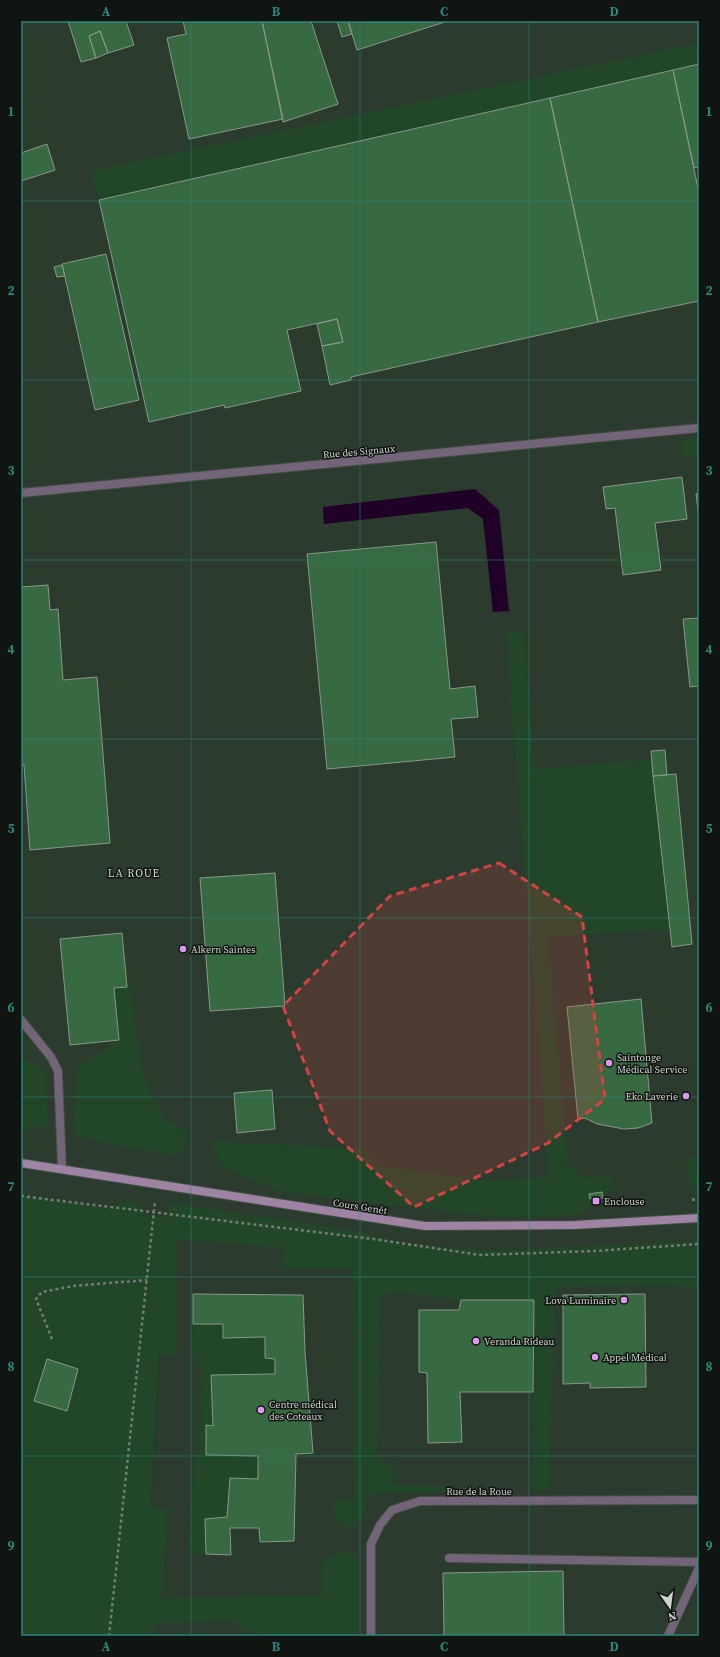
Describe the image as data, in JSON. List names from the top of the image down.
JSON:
{
  "streets": {
    "main road": ["Cours Genêt"],
    "street": ["Rue des Signaux", "Rue de la Roue"]
  },
  "districts": ["LA ROUE"],
  "places": {
    "other": [
      "Alkern Saintes",
      "Saintonge Médical Service",
      "Eko Laverie",
      "Lova Luminaire",
      "Veranda Rideau",
      "Appel Médical",
      "Centre médical des Coteaux"
    ],
    "transit": ["Enclouse"]
  },
  "north": "bottom",
  "grid": {
    "columns": [
      "A",
      "B",
      "C",
      "D"
    ],
    "rows": [
      "1",
      "2",
      "3",
      "4",
      "5",
      "6",
      "7",
      "8",
      "9"
    ]
  }
}
